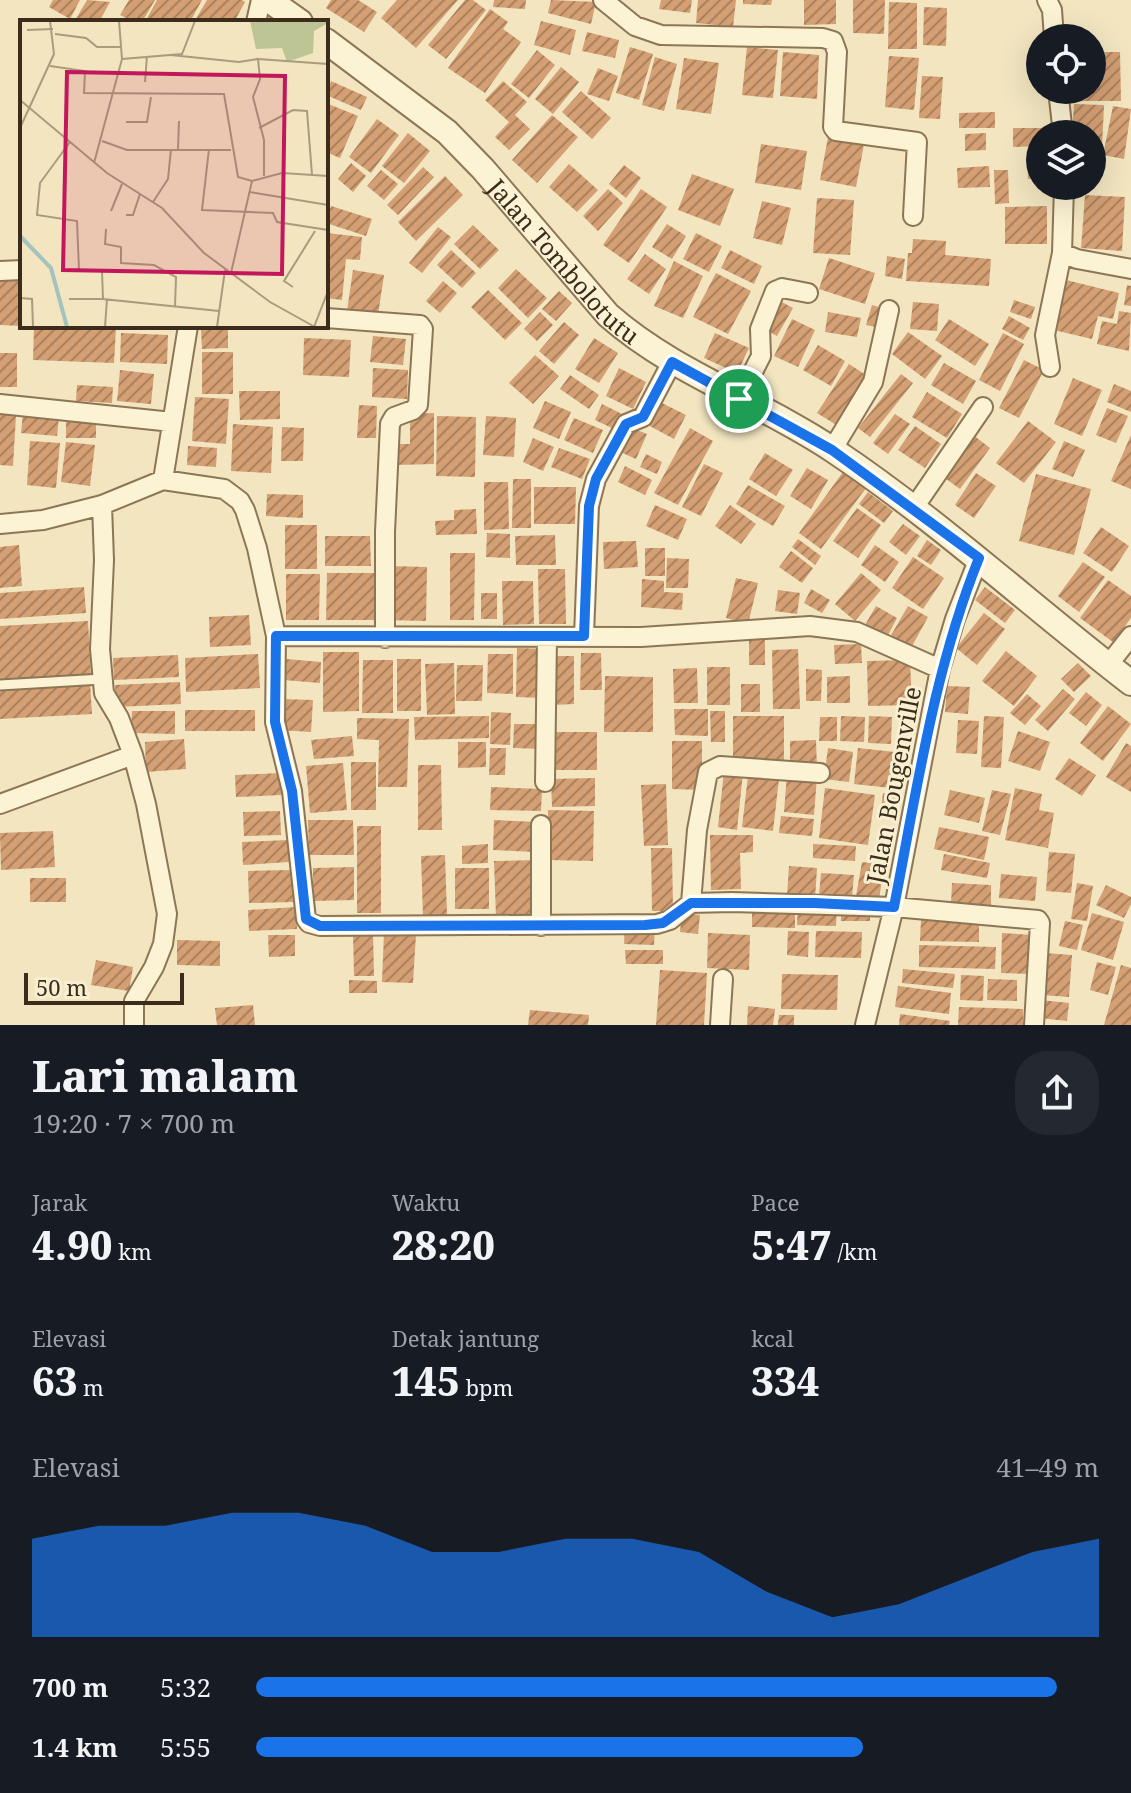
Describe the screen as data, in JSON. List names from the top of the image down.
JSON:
{
  "streets": {
    "street": ["Jalan Tombolotutu", "Jalan Bougenville"]
  },
  "crossings": [
    ["Jalan Tombolotutu", "Jalan Bougenville"]
  ],
  "scale_bar": "50 m",
  "page": {
    "scale": "50 m",
    "heading": ["Lari malam", "19:20 · 7 × 700 m"],
    "stats": [
      ["Jarak", "4.90 km"],
      ["Waktu", "28:20"],
      ["Pace", "5:47 /km"],
      ["Elevasi", "63 m"],
      ["Detak jantung", "145 bpm"],
      ["kcal", "334"]
    ],
    "chart": ["Elevasi", "41–49 m"],
    "list": [
      {
        "name": "700 m",
        "note": "5:32"
      },
      {
        "name": "1.4 km",
        "note": "5:55"
      }
    ]
  }
}
